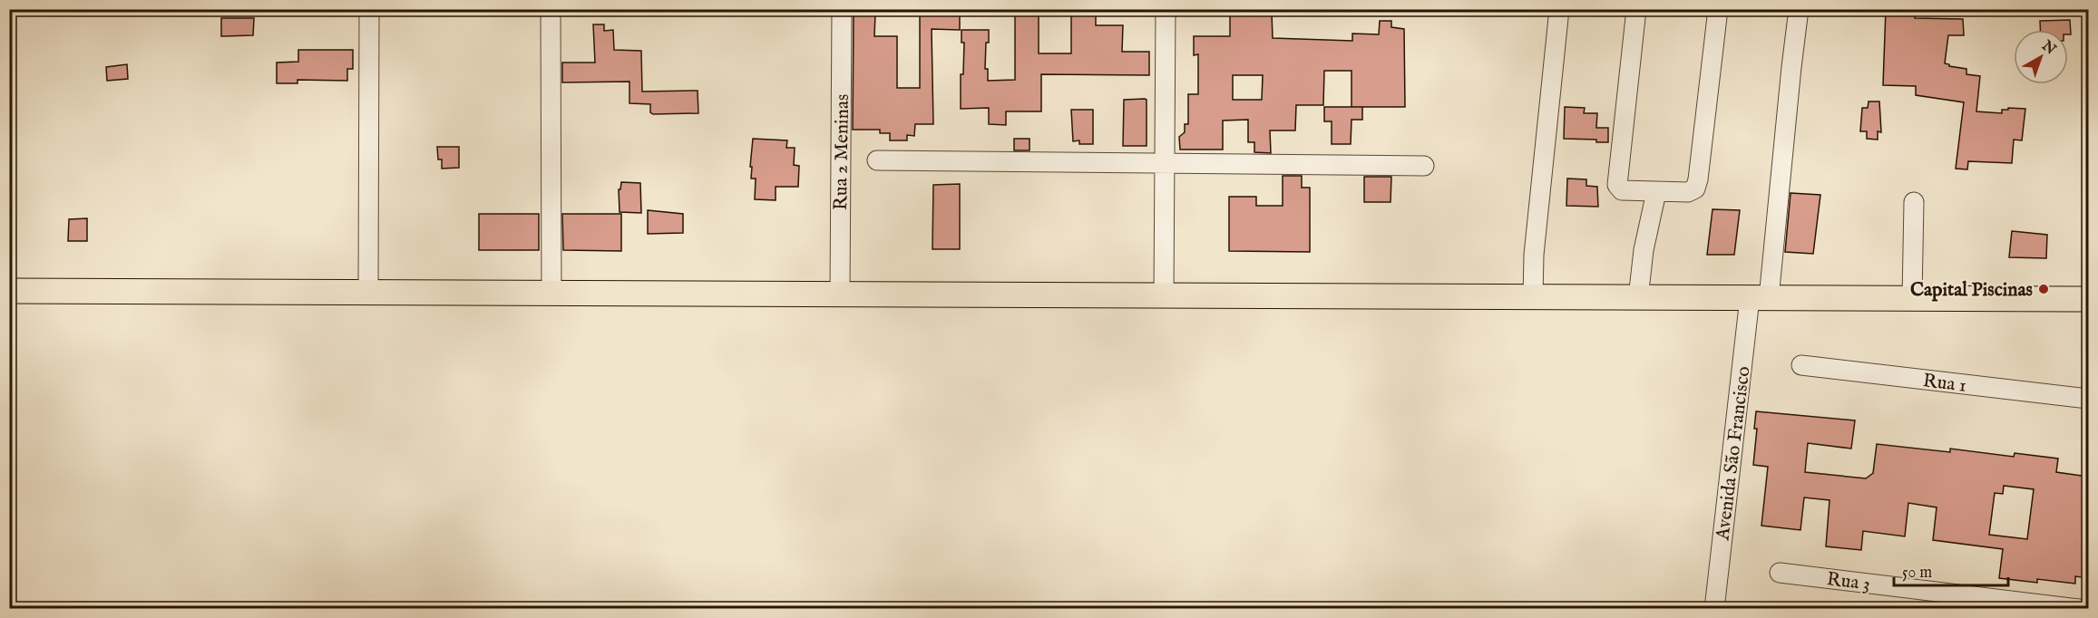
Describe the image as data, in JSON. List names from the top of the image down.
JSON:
{
  "streets": {
    "street": [
      "Rua 2 Meninas",
      "Rua 1",
      "Avenida São Francisco",
      "Rua 3"
    ]
  },
  "places": ["Capital Piscinas"],
  "scale_bar": "50 m",
  "north": "top right"
}
